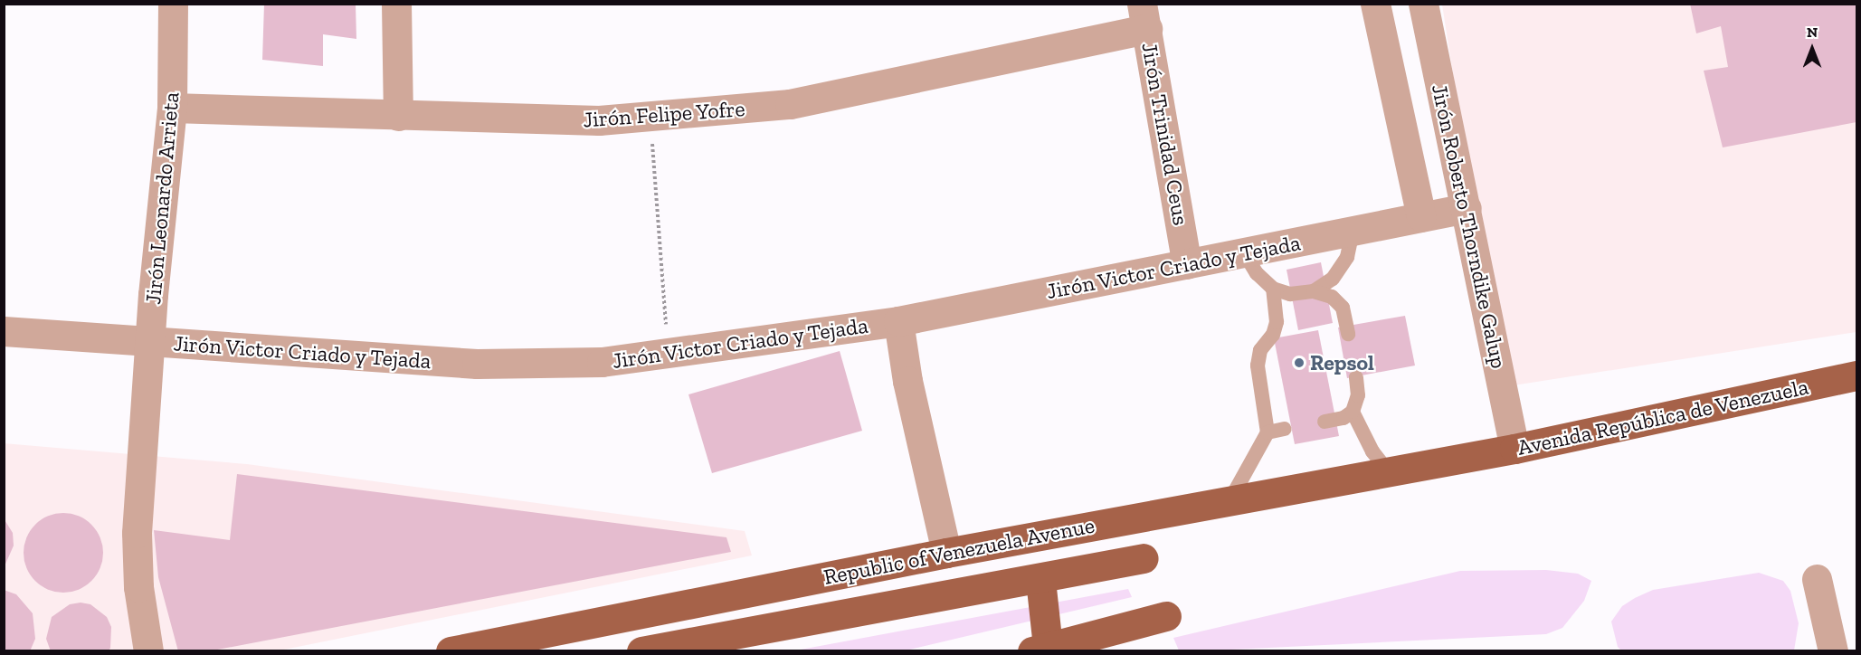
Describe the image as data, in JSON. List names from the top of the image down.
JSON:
{
  "streets": {
    "main road": ["Avenida República de Venezuela", "Republic of Venezuela Avenue"],
    "street": [
      "Jirón Felipe Yofre",
      "Jirón Trinidad Ceus",
      "Jirón Leonardo Arrieta",
      "Jirón Roberto Thorndike Galup",
      "Jirón Victor Criado y Tejada"
    ]
  },
  "crossings": [
    ["Jirón Felipe Yofre", "Jirón Trinidad Ceus"],
    ["Jirón Felipe Yofre", "Jirón Leonardo Arrieta"],
    ["Jirón Trinidad Ceus", "Jirón Victor Criado y Tejada"],
    ["Jirón Leonardo Arrieta", "Jirón Victor Criado y Tejada"],
    ["Jirón Roberto Thorndike Galup", "Jirón Victor Criado y Tejada"],
    ["Jirón Roberto Thorndike Galup", "Avenida República de Venezuela"],
    ["Avenida República de Venezuela", "Republic of Venezuela Avenue"]
  ],
  "places": ["Repsol"],
  "north": "top"
}
